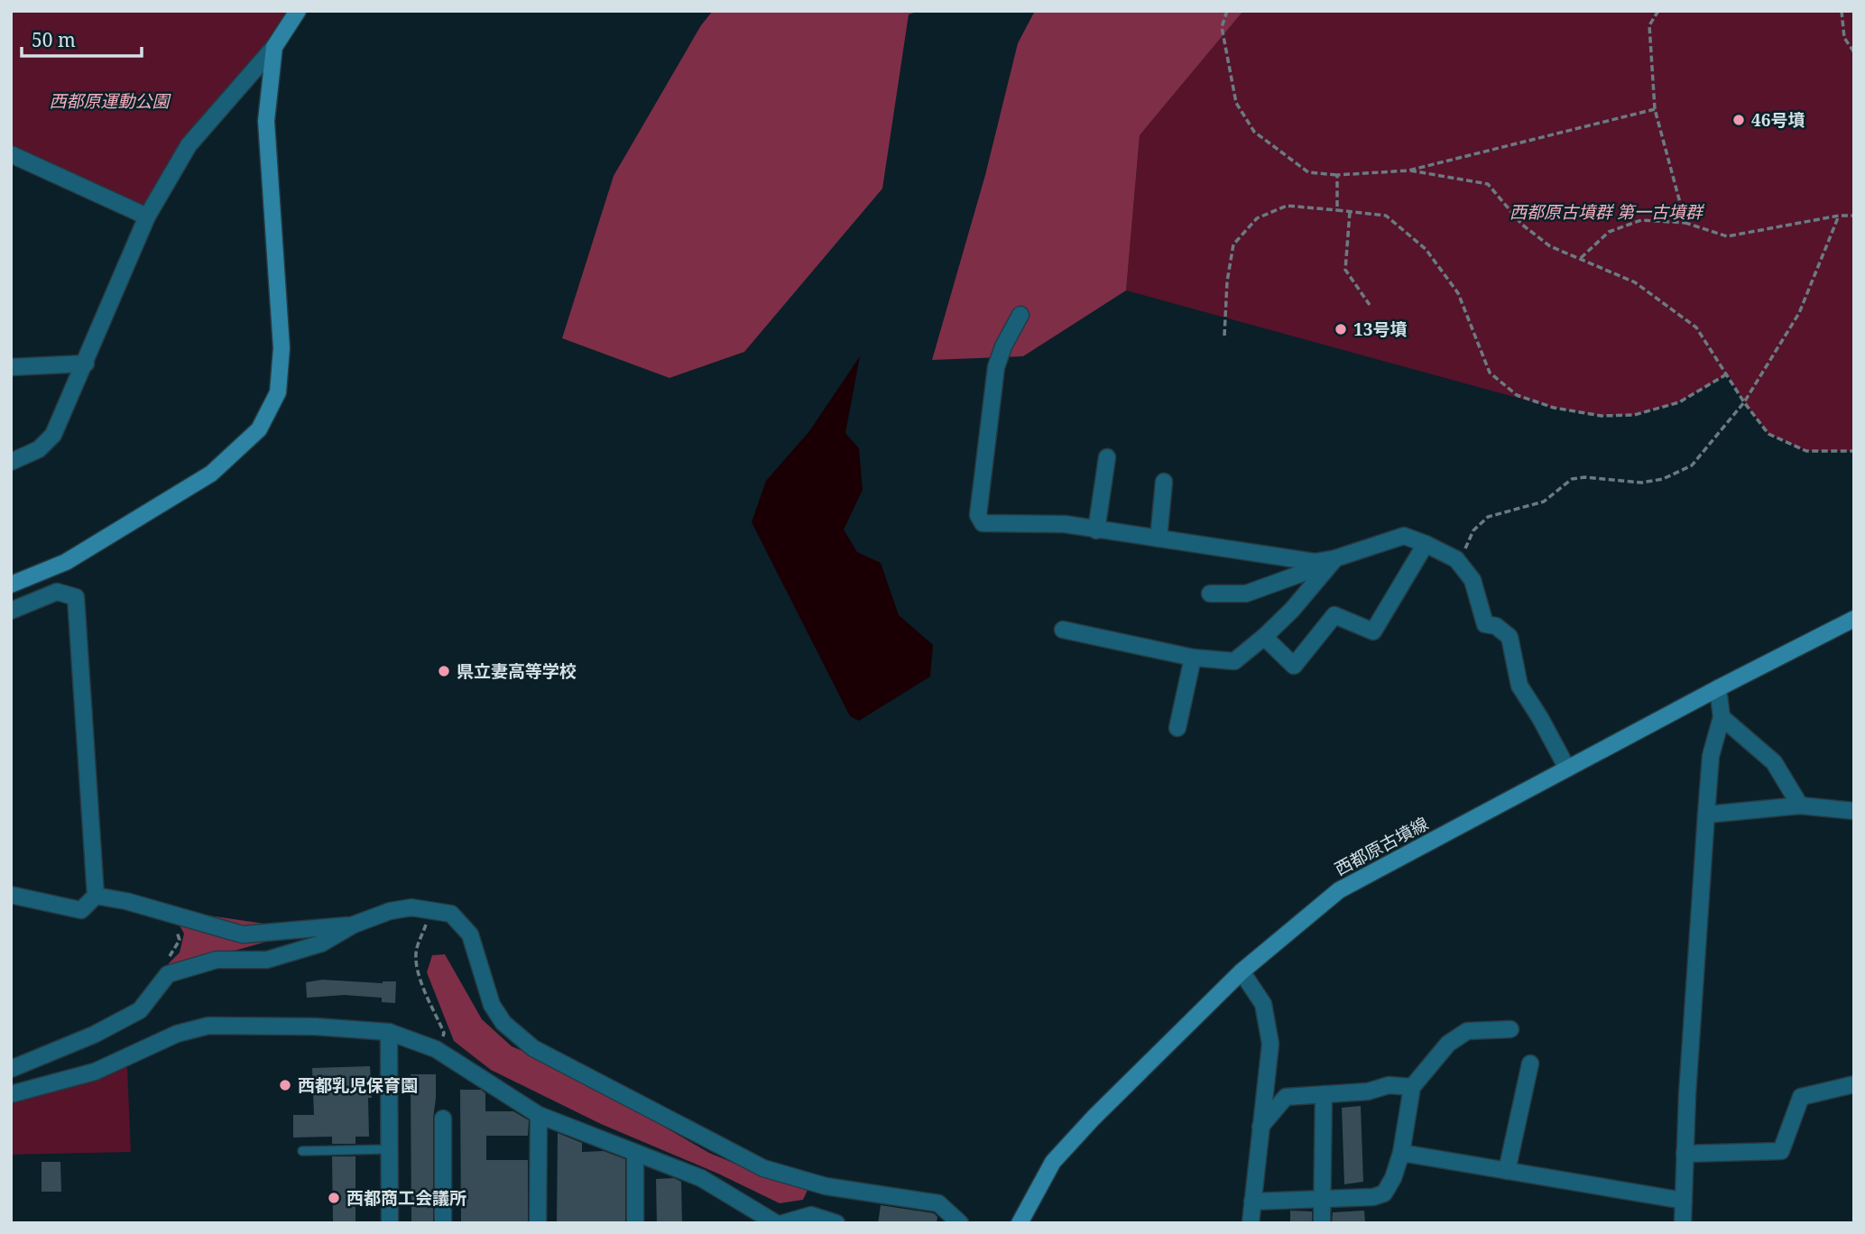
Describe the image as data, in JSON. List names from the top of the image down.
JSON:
{
  "streets": {
    "main road": ["西都原古墳線"]
  },
  "parks": ["西都原運動公園", "西都原古墳群 第一古墳群"],
  "places": [
    "46号墳",
    "13号墳",
    "県立妻高等学校",
    "西都乳児保育園",
    "西都商工会議所"
  ],
  "scale_bar": "50 m"
}
